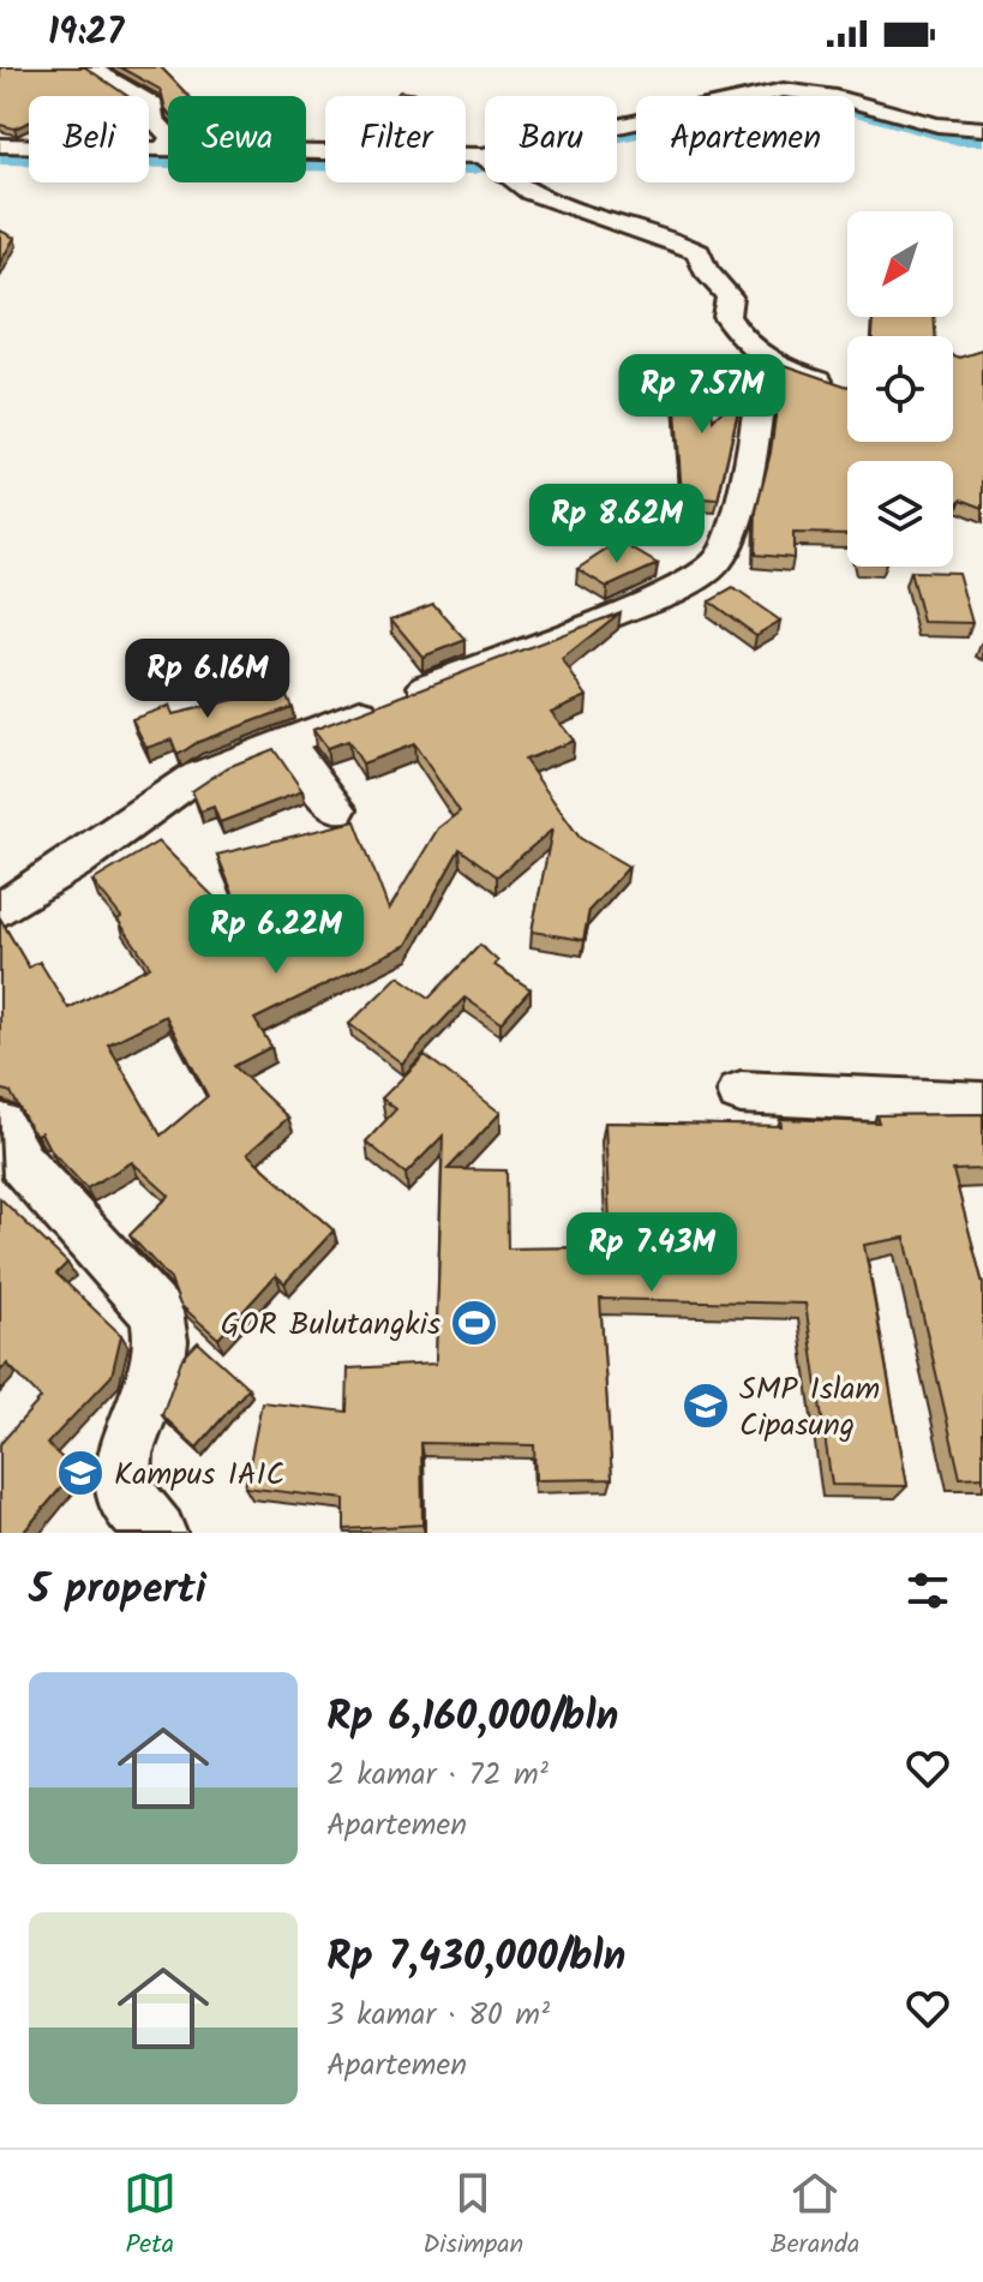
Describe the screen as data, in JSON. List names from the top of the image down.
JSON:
{
  "places": {
    "sports": ["GOR Bulutangkis"],
    "school or university": ["SMP Islam Cipasung", "Kampus IAIC"]
  },
  "north": "bottom left",
  "page": {
    "status": "19:27",
    "chip": [
      "Beli",
      "Sewa",
      "Filter",
      "Baru",
      "Apartemen"
    ],
    "price": [
      "Rp 7.57M",
      "Rp 8.62M",
      "Rp 6.16M",
      "Rp 6.22M",
      "Rp 7.43M"
    ],
    "heading": "5 properti",
    "list": [
      {
        "name": "Rp 6,160,000/bln",
        "note": "2 kamar · 72 m² · Apartemen"
      },
      {
        "name": "Rp 7,430,000/bln",
        "note": "3 kamar · 80 m² · Apartemen"
      }
    ],
    "tabs": ["Peta", "Disimpan", "Beranda"]
  }
}
